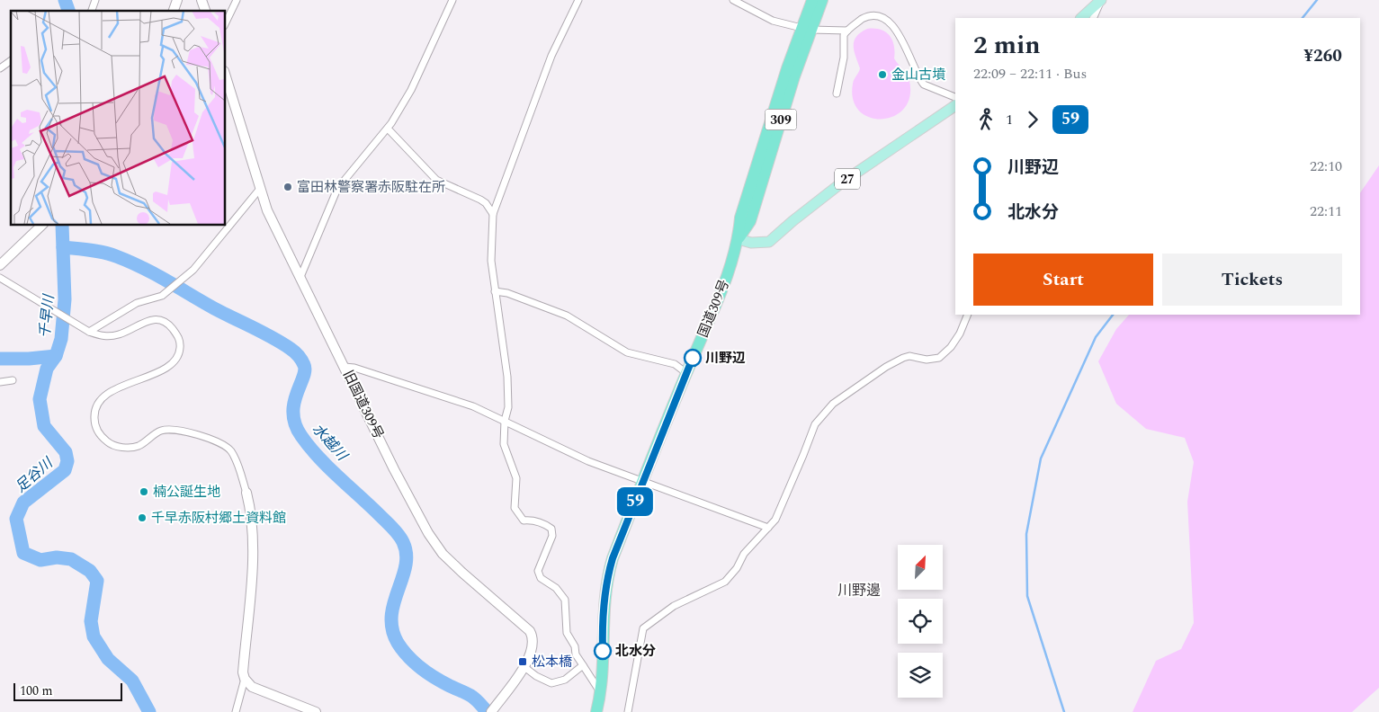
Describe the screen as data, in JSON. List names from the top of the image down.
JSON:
{
  "streets": {
    "highway": ["309", "国道309号"],
    "main road": ["27"],
    "street": ["旧国道309号"]
  },
  "crossings": [
    ["309", "27"],
    ["309", "国道309号"],
    ["27", "国道309号"]
  ],
  "districts": ["川野邊"],
  "water": ["千早川", "水越川", "足谷川"],
  "places": {
    "other": [
      "金山古墳",
      "富田林警察署赤阪駐在所",
      "川野辺",
      "楠公誕生地",
      "千早赤阪村郷土資料館",
      "北水分"
    ],
    "transit": ["松本橋"]
  },
  "lines": ["bus line 59"],
  "scale_bar": "100 m",
  "north": "top right",
  "page": {
    "on_map": "59",
    "heading": ["2 min", "22:09 – 22:11 · Bus", "¥260"],
    "legs": ["1", "59"],
    "list": [
      {
        "name": "川野辺",
        "value": "22:10"
      },
      {
        "name": "北水分",
        "value": "22:11"
      }
    ],
    "buttons": ["Start", "Tickets"],
    "scale": "100 m"
  }
}
